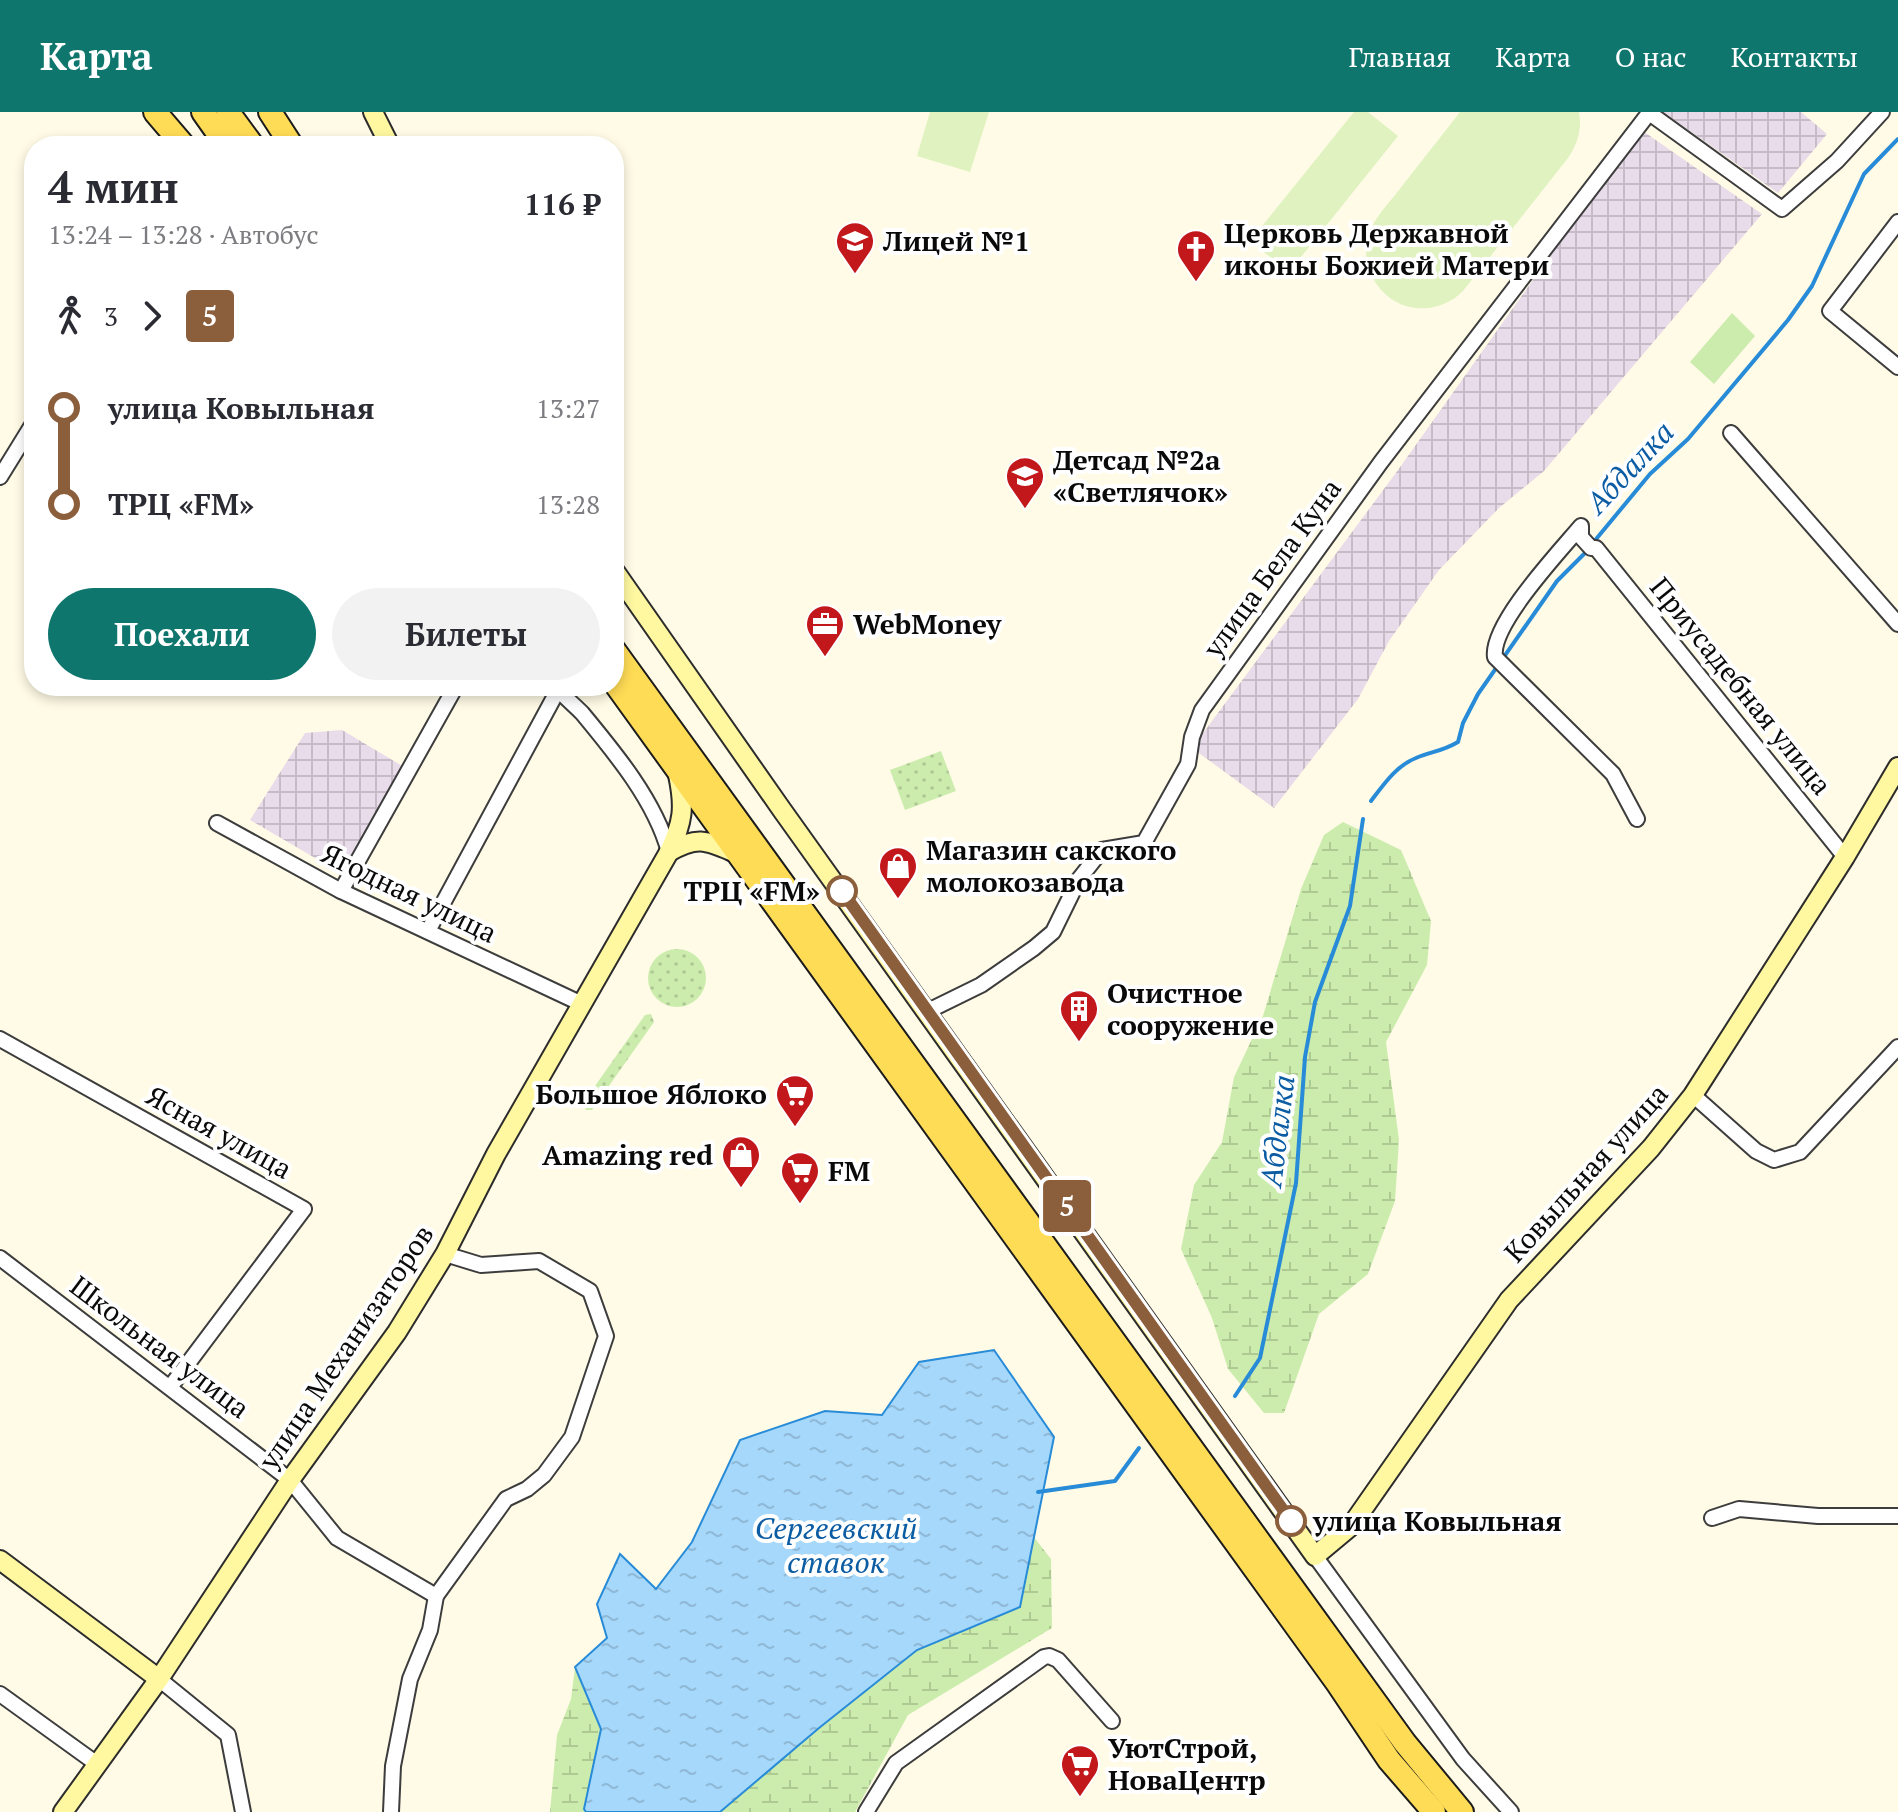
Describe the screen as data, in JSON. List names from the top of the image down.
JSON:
{
  "streets": {
    "street": [
      "улица Бела Куна",
      "Приусадебная улица",
      "Ягодная улица",
      "Ясная улица",
      "Ковыльная улица",
      "Школьная улица",
      "улица Механизаторов"
    ]
  },
  "crossings": [
    ["Приусадебная улица", "Ковыльная улица"],
    ["Ягодная улица", "улица Механизаторов"],
    ["Ясная улица", "Школьная улица"],
    ["Школьная улица", "улица Механизаторов"]
  ],
  "water": ["Абдалка", "Сергеевский ставок"],
  "places": {
    "school or university": ["Лицей №1", "Детсад №2а «Светлячок»"],
    "church": ["Церковь Державной иконы Божией Матери"],
    "office": ["WebMoney"],
    "other": ["ТРЦ «FM»", "улица Ковыльная"],
    "shop": ["Магазин сакского молокозавода", "Amazing red"],
    "building": ["Очистное сооружение"],
    "supermarket": ["Большое Яблоко", "FM", "УютСтрой, НоваЦентр"]
  },
  "lines": ["bus line 5"],
  "page": {
    "header": "Карта",
    "nav": [
      "Главная",
      "Карта",
      "О нас",
      "Контакты"
    ],
    "on_map": "5",
    "heading": ["4 мин", "13:24 – 13:28 · Автобус", "116 ₽"],
    "legs": ["3", "5"],
    "list": [
      {
        "name": "улица Ковыльная",
        "value": "13:27"
      },
      {
        "name": "ТРЦ «FM»",
        "value": "13:28"
      }
    ],
    "buttons": ["Поехали", "Билеты"]
  }
}
